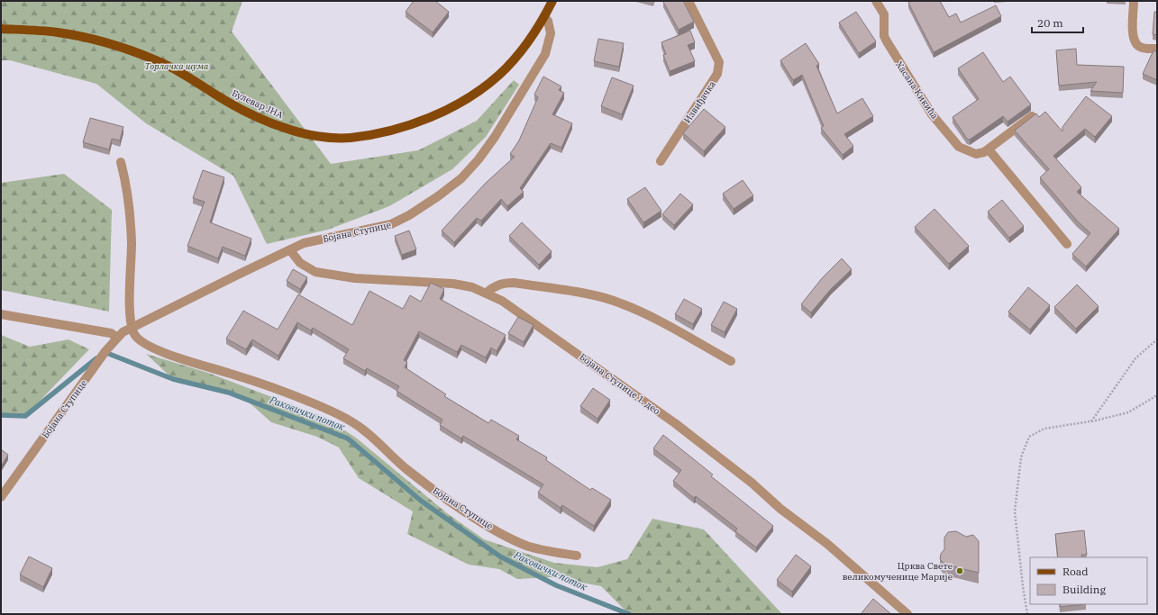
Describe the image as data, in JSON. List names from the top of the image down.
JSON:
{
  "streets": {
    "main road": ["Булевар ЈНА"],
    "street": [
      "Хасана Кикића",
      "Извиђачка",
      "Бојана Ступице",
      "Бојана Ступице 1. део"
    ]
  },
  "crossings": [
    ["Булевар ЈНА", "Бојана Ступице"],
    ["Бојана Ступице", "Бојана Ступице 1. део"]
  ],
  "water": ["Раковички поток"],
  "parks": ["Торлачка шума"],
  "places": ["Црква Свете великомученице Марије"],
  "legend": ["Road", "Building"],
  "scale_bar": "20 m"
}
